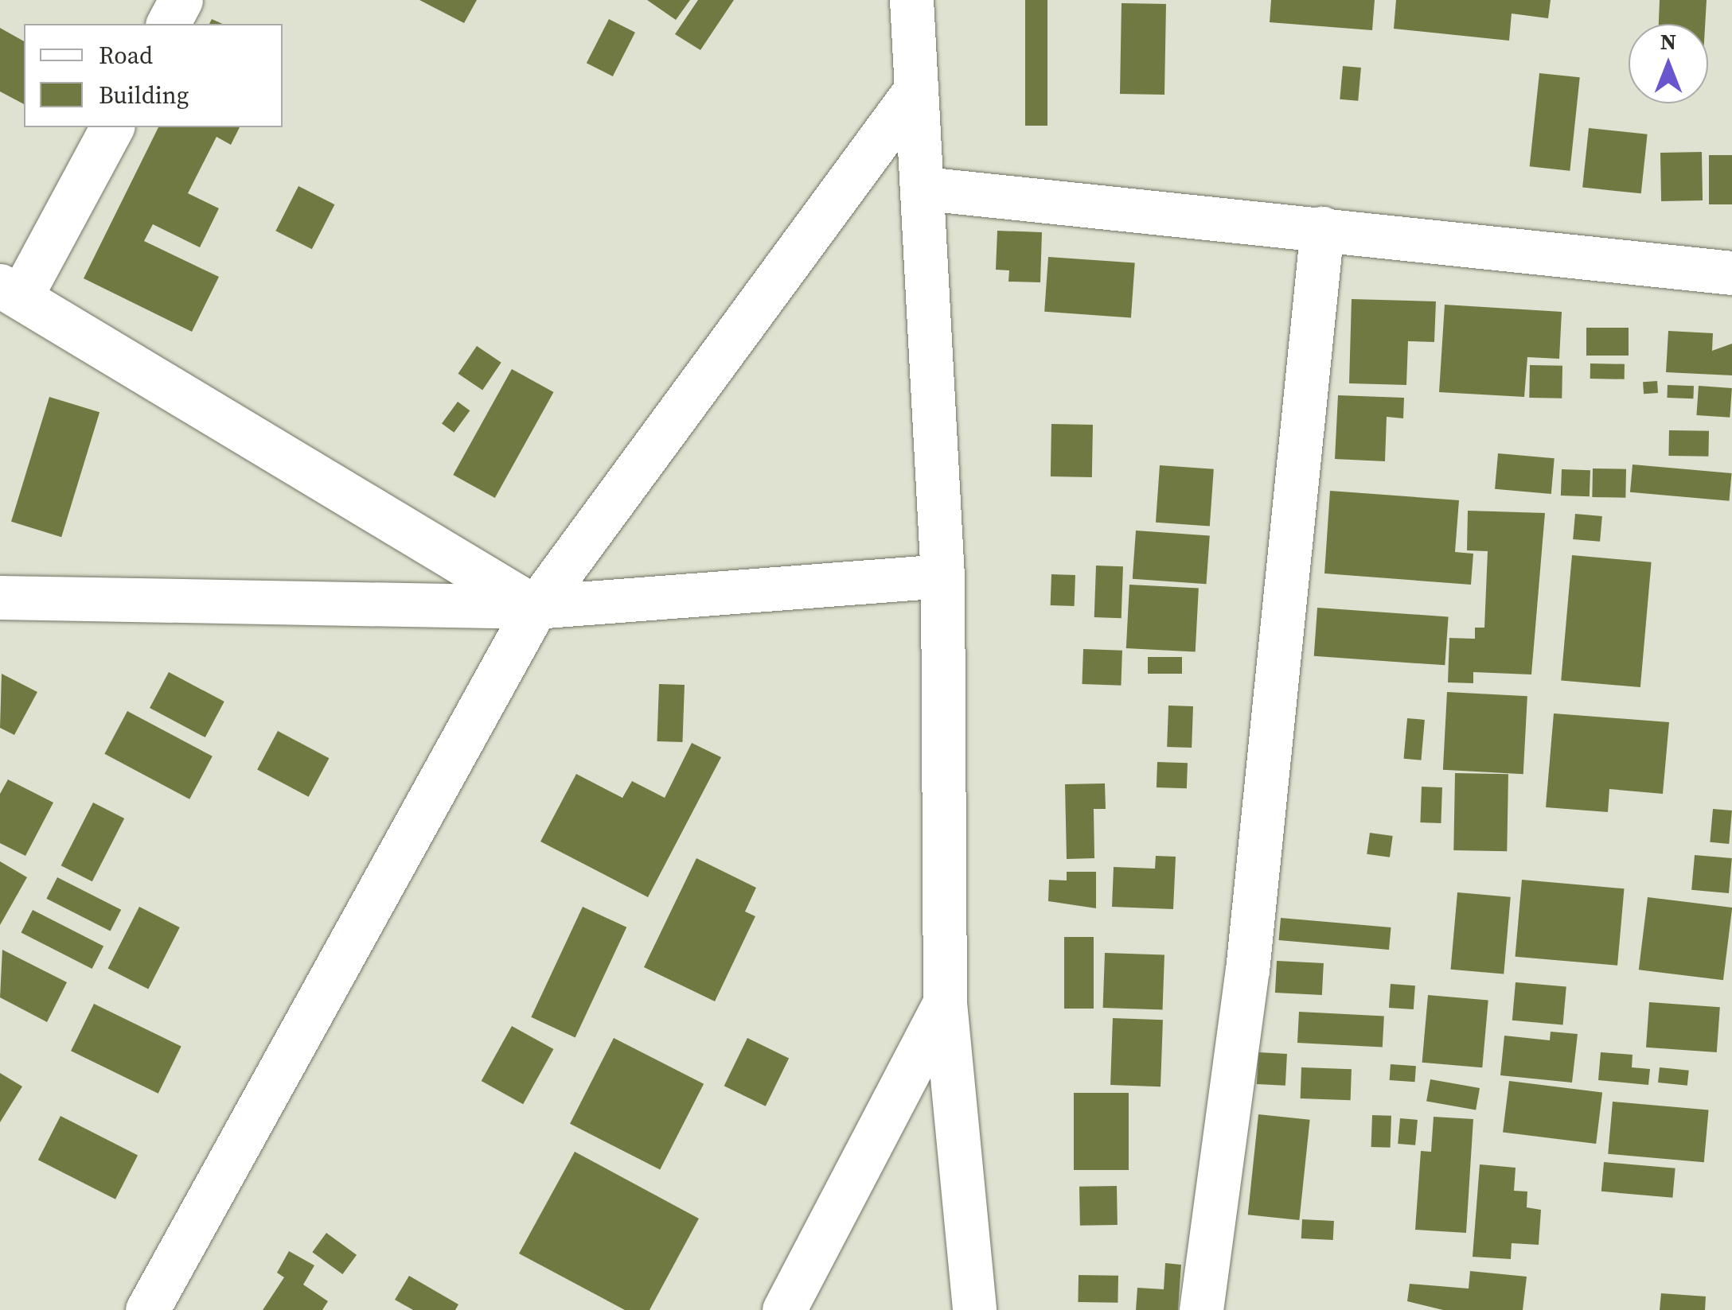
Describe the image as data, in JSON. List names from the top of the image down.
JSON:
{
  "legend": ["Road", "Building"],
  "north": "top"
}
